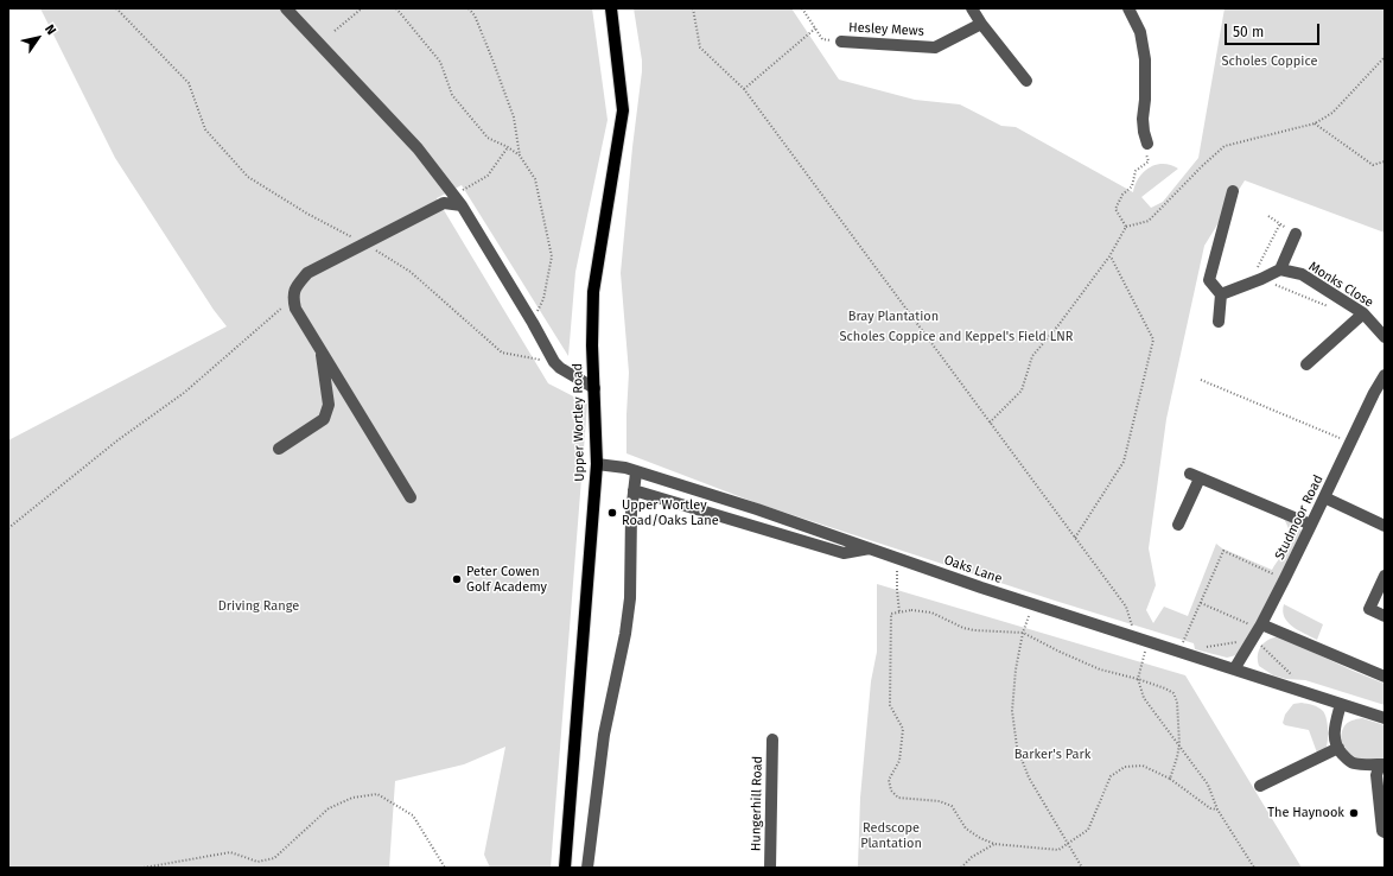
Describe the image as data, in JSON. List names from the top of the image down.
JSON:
{
  "streets": {
    "main road": ["Upper Wortley Road"],
    "street": [
      "Hesley Mews",
      "Monks Close",
      "Studmoor Road",
      "Oaks Lane",
      "Hungerhill Road"
    ]
  },
  "crossings": [
    ["Upper Wortley Road", "Oaks Lane"],
    ["Studmoor Road", "Oaks Lane"]
  ],
  "parks": [
    "Scholes Coppice",
    "Bray Plantation",
    "Scholes Coppice and Keppel's Field LNR",
    "Driving Range",
    "Barker's Park",
    "Redscope Plantation"
  ],
  "places": ["Upper Wortley Road/Oaks Lane", "Peter Cowen Golf Academy", "The Haynook"],
  "scale_bar": "50 m",
  "north": "top right"
}
